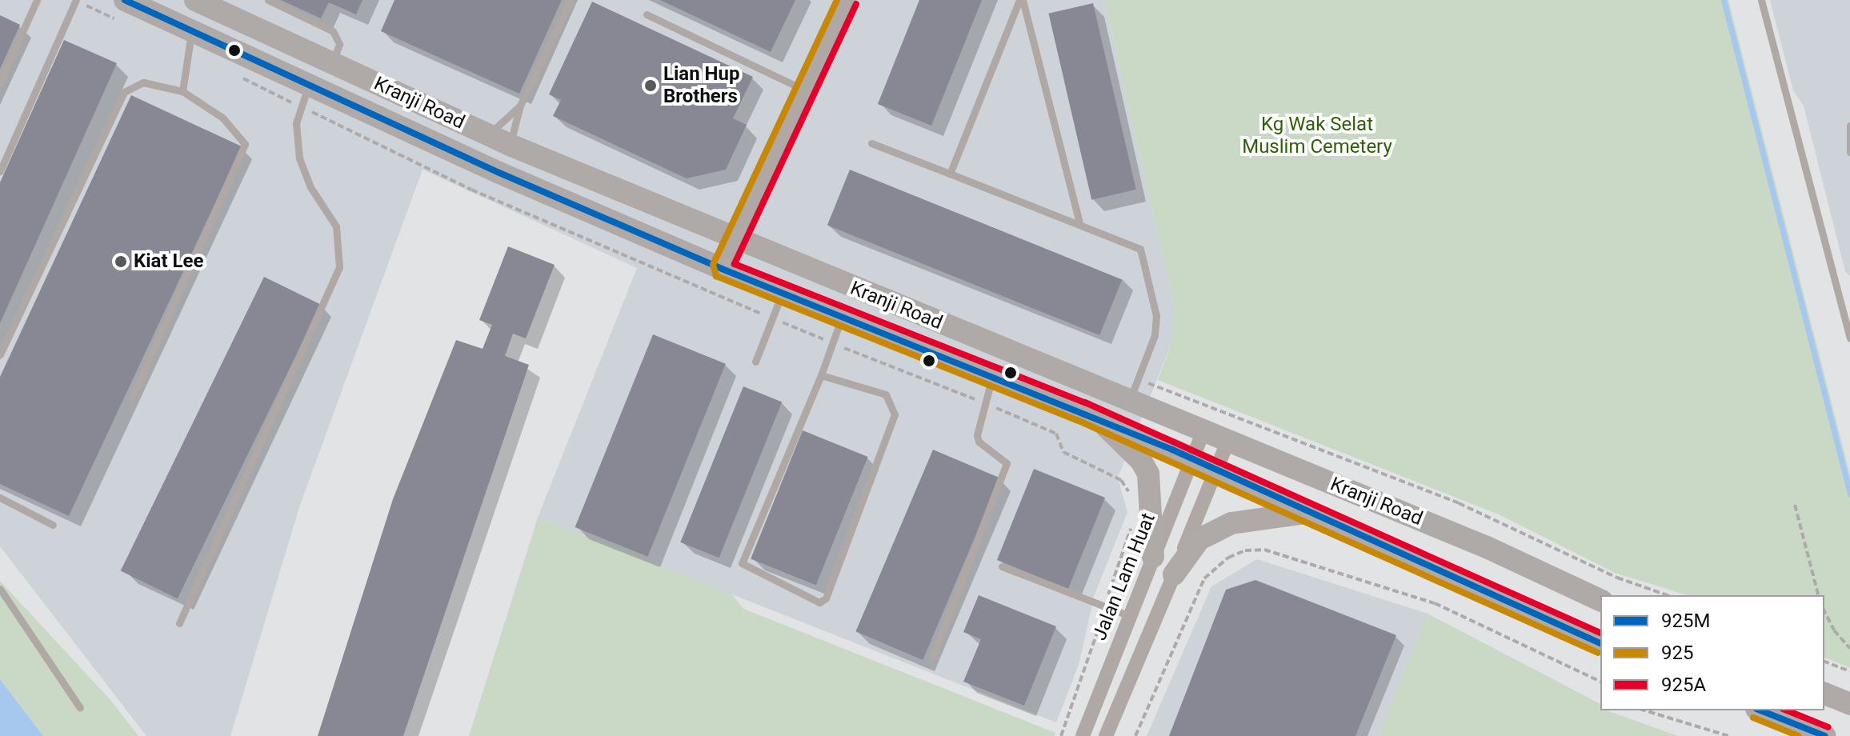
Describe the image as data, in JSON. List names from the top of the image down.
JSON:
{
  "streets": {
    "main road": ["Kranji Road"],
    "street": ["Jalan Lam Huat"]
  },
  "crossings": [
    ["Kranji Road", "Jalan Lam Huat"]
  ],
  "parks": ["Kg Wak Selat Muslim Cemetery"],
  "places": ["Lian Hup Brothers", "Kiat Lee"],
  "lines": ["transit line 925M", "transit line 925", "transit line 925A"],
  "legend": ["925M", "925", "925A"]
}
